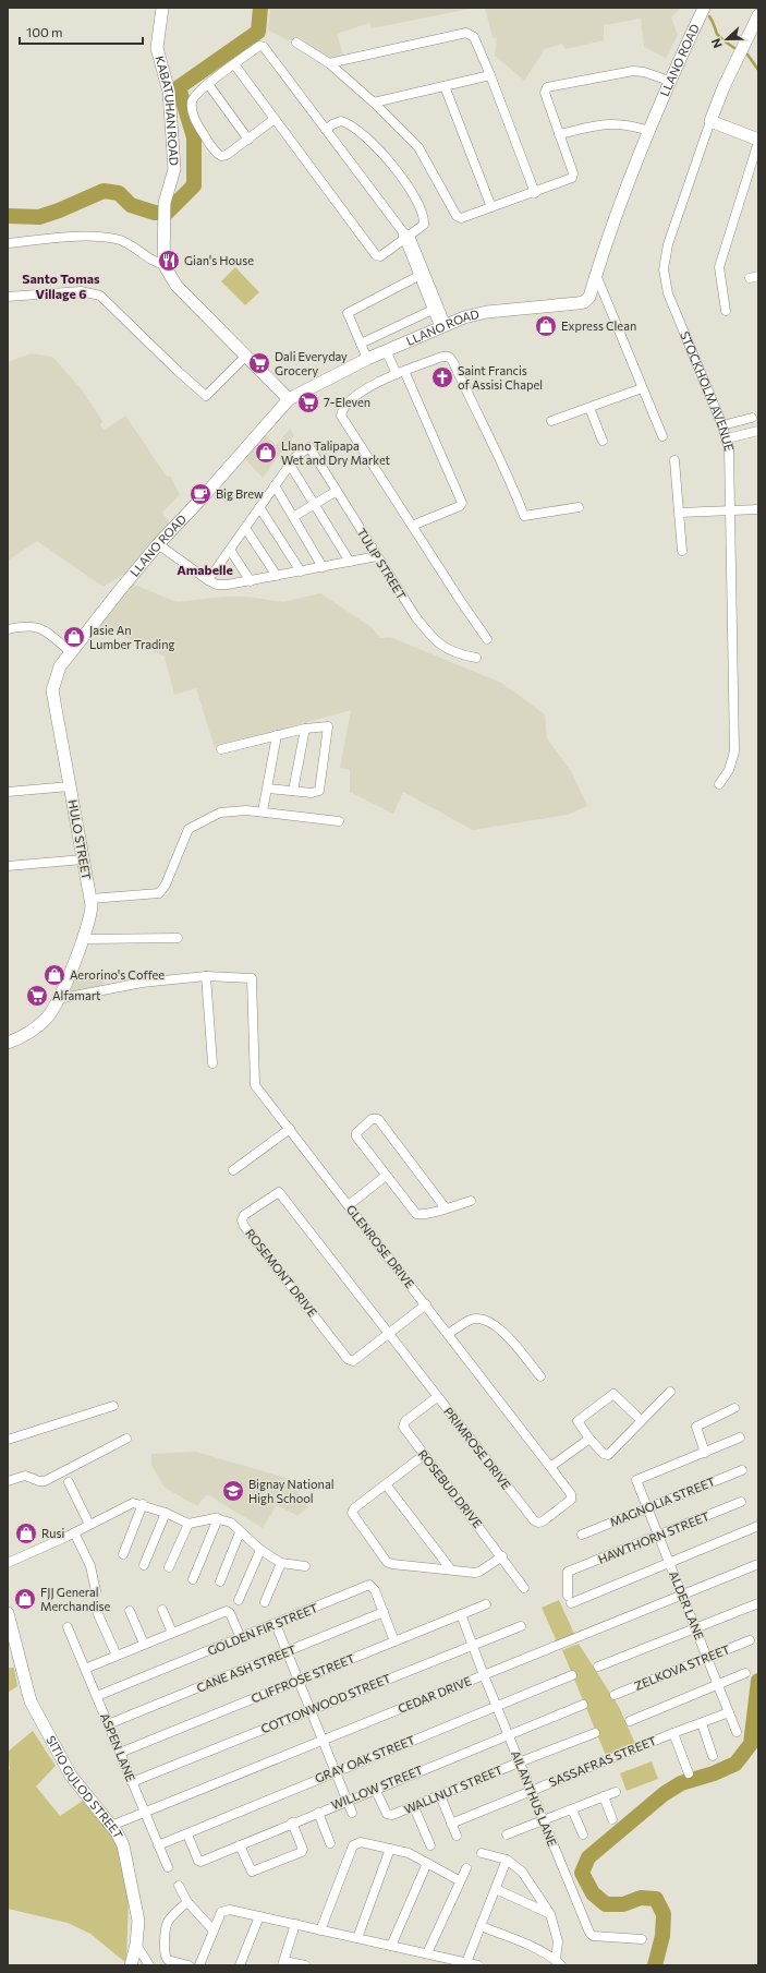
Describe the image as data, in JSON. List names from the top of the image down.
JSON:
{
  "streets": {
    "main road": [
      "LLANO ROAD",
      "KABATUHAN ROAD",
      "STOCKHOLM AVENUE",
      "HULO STREET",
      "SITIO GULOD STREET"
    ],
    "street": [
      "TULIP STREET",
      "GLENROSE DRIVE",
      "ROSEMONT DRIVE",
      "PRIMROSE DRIVE",
      "ROSEBUD DRIVE",
      "MAGNOLIA STREET",
      "HAWTHORN STREET",
      "ALDER LANE",
      "GOLDEN FIR STREET",
      "ZELKOVA STREET",
      "CANE ASH STREET",
      "CLIFFROSE STREET",
      "CEDAR DRIVE",
      "COTTONWOOD STREET",
      "ASPEN LANE",
      "GRAY OAK STREET",
      "SASSAFRAS STREET",
      "WILLOW STREET",
      "WALLNUT STREET",
      "AILANTHUS LANE"
    ]
  },
  "crossings": [
    ["LLANO ROAD", "HULO STREET"],
    ["GLENROSE DRIVE", "PRIMROSE DRIVE"],
    ["ROSEMONT DRIVE", "PRIMROSE DRIVE"],
    ["PRIMROSE DRIVE", "ROSEBUD DRIVE"],
    ["MAGNOLIA STREET", "ALDER LANE"],
    ["HAWTHORN STREET", "ALDER LANE"],
    ["ALDER LANE", "ZELKOVA STREET"],
    ["ALDER LANE", "CEDAR DRIVE"],
    ["ALDER LANE", "SASSAFRAS STREET"],
    ["GOLDEN FIR STREET", "CANE ASH STREET"],
    ["GOLDEN FIR STREET", "CLIFFROSE STREET"],
    ["GOLDEN FIR STREET", "ASPEN LANE"],
    ["CANE ASH STREET", "ASPEN LANE"],
    ["CLIFFROSE STREET", "ASPEN LANE"],
    ["CLIFFROSE STREET", "AILANTHUS LANE"],
    ["CEDAR DRIVE", "ASPEN LANE"],
    ["CEDAR DRIVE", "SITIO GULOD STREET"],
    ["CEDAR DRIVE", "AILANTHUS LANE"],
    ["COTTONWOOD STREET", "ASPEN LANE"],
    ["COTTONWOOD STREET", "AILANTHUS LANE"],
    ["ASPEN LANE", "GRAY OAK STREET"],
    ["GRAY OAK STREET", "WILLOW STREET"],
    ["GRAY OAK STREET", "AILANTHUS LANE"],
    ["SASSAFRAS STREET", "AILANTHUS LANE"],
    ["WILLOW STREET", "WALLNUT STREET"],
    ["WILLOW STREET", "AILANTHUS LANE"],
    ["WALLNUT STREET", "AILANTHUS LANE"]
  ],
  "districts": ["Santo Tomas Village 6", "Amabelle"],
  "places": {
    "restaurant": ["Gian's House"],
    "shop": [
      "Express Clean",
      "Llano Talipapa Wet and Dry Market",
      "Jasie An Lumber Trading",
      "Aerorino's Coffee",
      "Rusi",
      "FJJ General Merchandise"
    ],
    "supermarket": ["Dali Everyday Grocery", "7-Eleven", "Alfamart"],
    "church": ["Saint Francis of Assisi Chapel"],
    "cafe": ["Big Brew"],
    "school or university": ["Bignay National High School"]
  },
  "scale_bar": "100 m",
  "north": "left"
}
